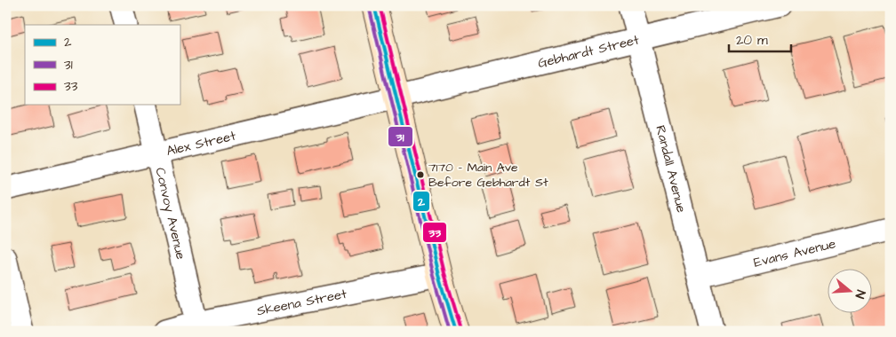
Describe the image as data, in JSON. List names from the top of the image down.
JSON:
{
  "streets": {
    "street": [
      "Gebhardt Street",
      "Alex Street",
      "Randall Avenue",
      "Convoy Avenue",
      "Evans Avenue",
      "Skeena Street"
    ]
  },
  "crossings": [
    ["Gebhardt Street", "Alex Street"],
    ["Gebhardt Street", "Randall Avenue"],
    ["Alex Street", "Convoy Avenue"],
    ["Randall Avenue", "Evans Avenue"],
    ["Convoy Avenue", "Skeena Street"]
  ],
  "places": ["7170 - Main Ave Before Gebhardt St"],
  "lines": ["transit line 2", "transit line 33", "transit line 31"],
  "legend": ["2", "31", "33"],
  "scale_bar": "20 m",
  "north": "right"
}
